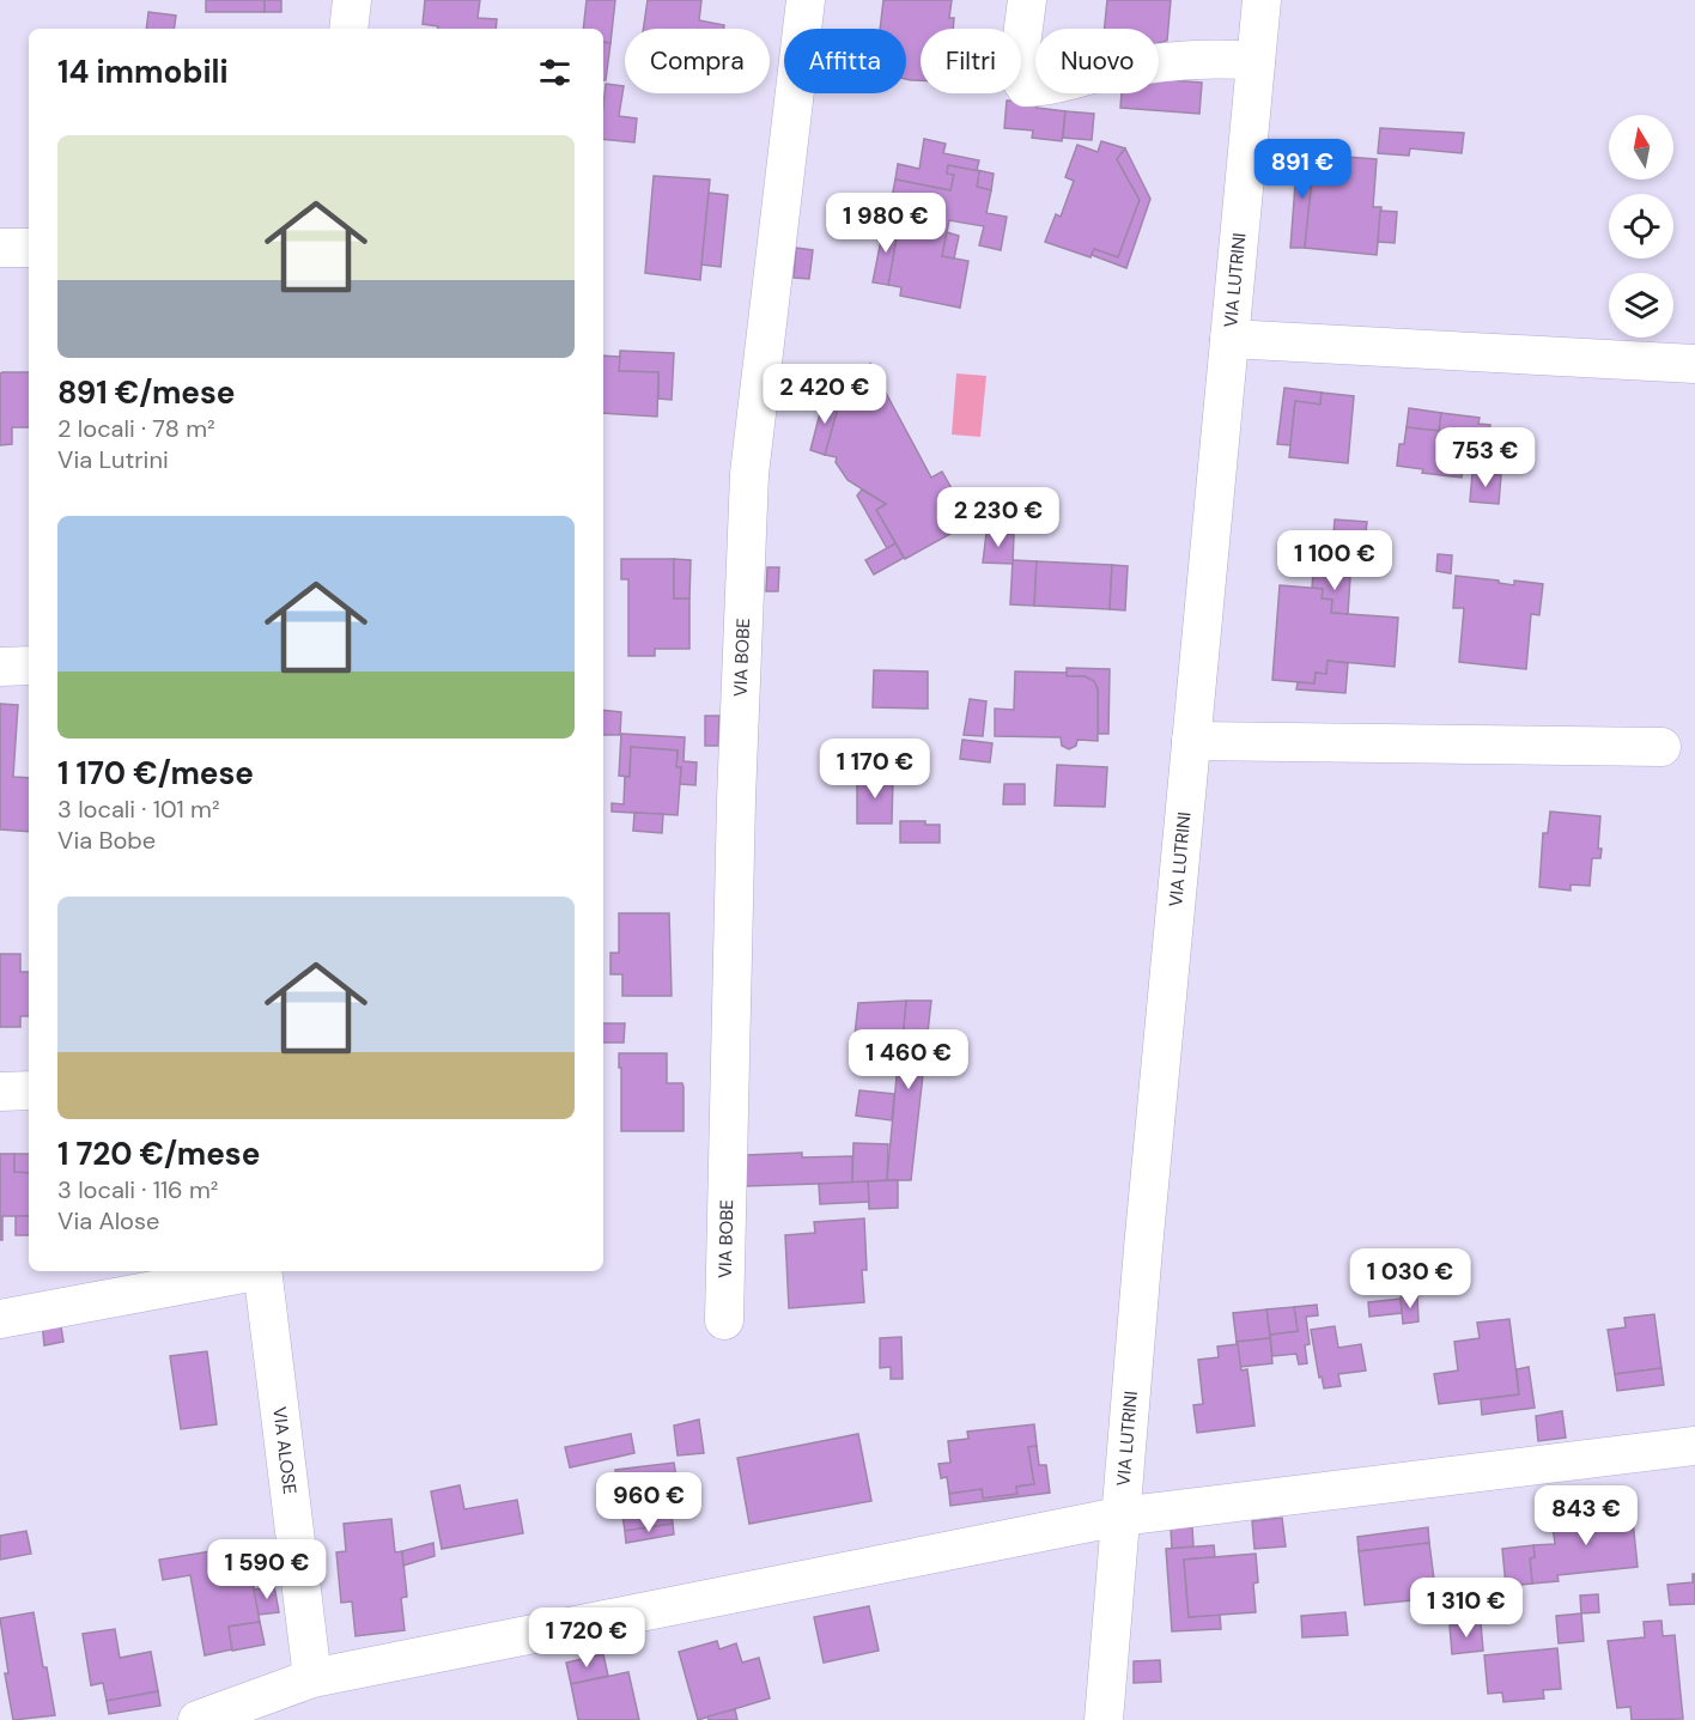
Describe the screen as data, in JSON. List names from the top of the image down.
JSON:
{
  "streets": {
    "street": ["VIA LUTRINI", "VIA BOBE", "VIA ALOSE"]
  },
  "north": "top",
  "page": {
    "chip": [
      "Compra",
      "Affitta",
      "Filtri",
      "Nuovo"
    ],
    "heading": "14 immobili",
    "list": [
      {
        "name": "891 €/mese",
        "note": "2 locali · 78 m² · Via Lutrini"
      },
      {
        "name": "1 170 €/mese",
        "note": "3 locali · 101 m² · Via Bobe"
      },
      {
        "name": "1 720 €/mese",
        "note": "3 locali · 116 m² · Via Alose"
      }
    ],
    "price": [
      "891 €",
      "1 980 €",
      "2 420 €",
      "753 €",
      "2 230 €",
      "1 100 €",
      "1 170 €",
      "1 460 €",
      "1 030 €",
      "960 €",
      "843 €",
      "1 590 €",
      "1 310 €",
      "1 720 €"
    ]
  }
}
